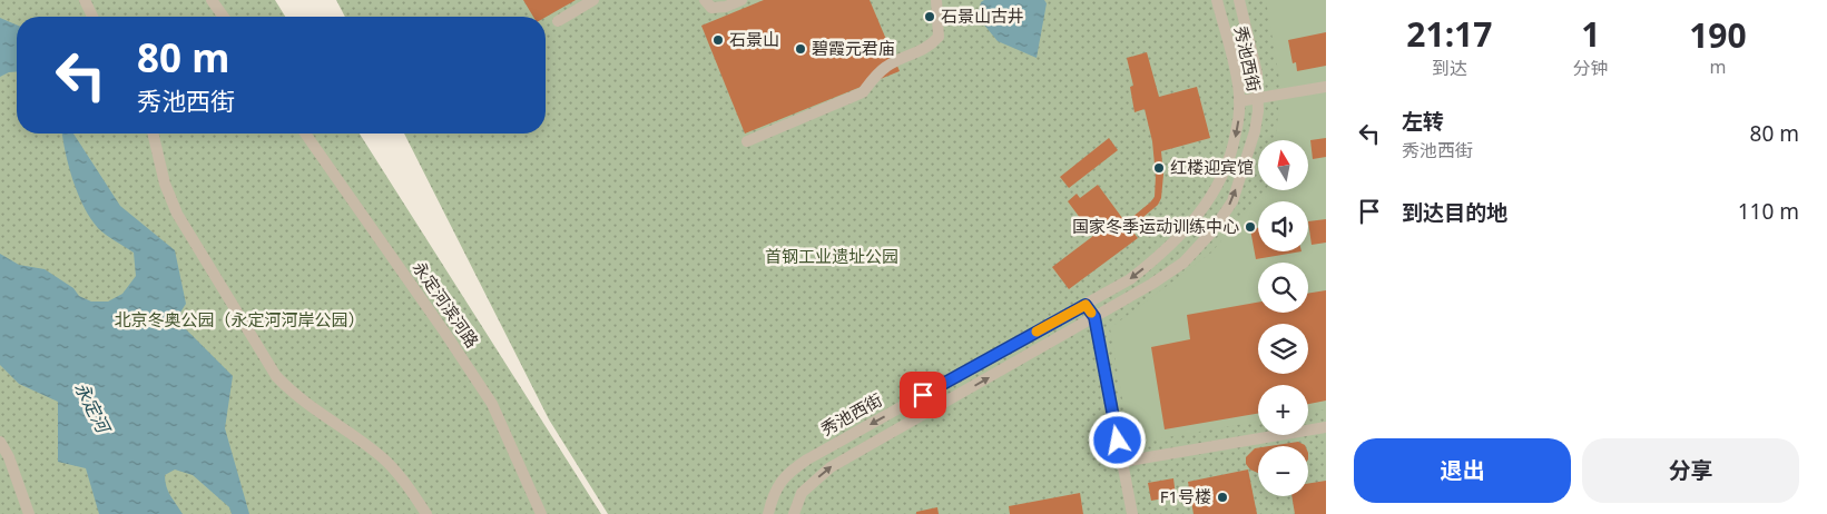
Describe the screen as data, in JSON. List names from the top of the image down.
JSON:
{
  "streets": {
    "street": ["秀池西街", "永定河滨河路"]
  },
  "water": ["永定河"],
  "parks": ["首钢工业遗址公园", "北京冬奥公园（永定河河岸公园）"],
  "places": [
    "石景山古井",
    "石景山",
    "碧霞元君庙",
    "红楼迎宾馆",
    "国家冬季运动训练中心",
    "F1号楼"
  ],
  "north": "top",
  "page": {
    "eta": [
      "21:17",
      "到达",
      "1",
      "分钟",
      "190",
      "m"
    ],
    "turn": ["80 m", "秀池西街"],
    "list": [
      {
        "name": "左转",
        "note": "秀池西街",
        "value": "80 m"
      },
      {
        "name": "到达目的地",
        "value": "110 m"
      }
    ],
    "map_buttons": ["+", "−"],
    "buttons": ["退出", "分享"]
  }
}
